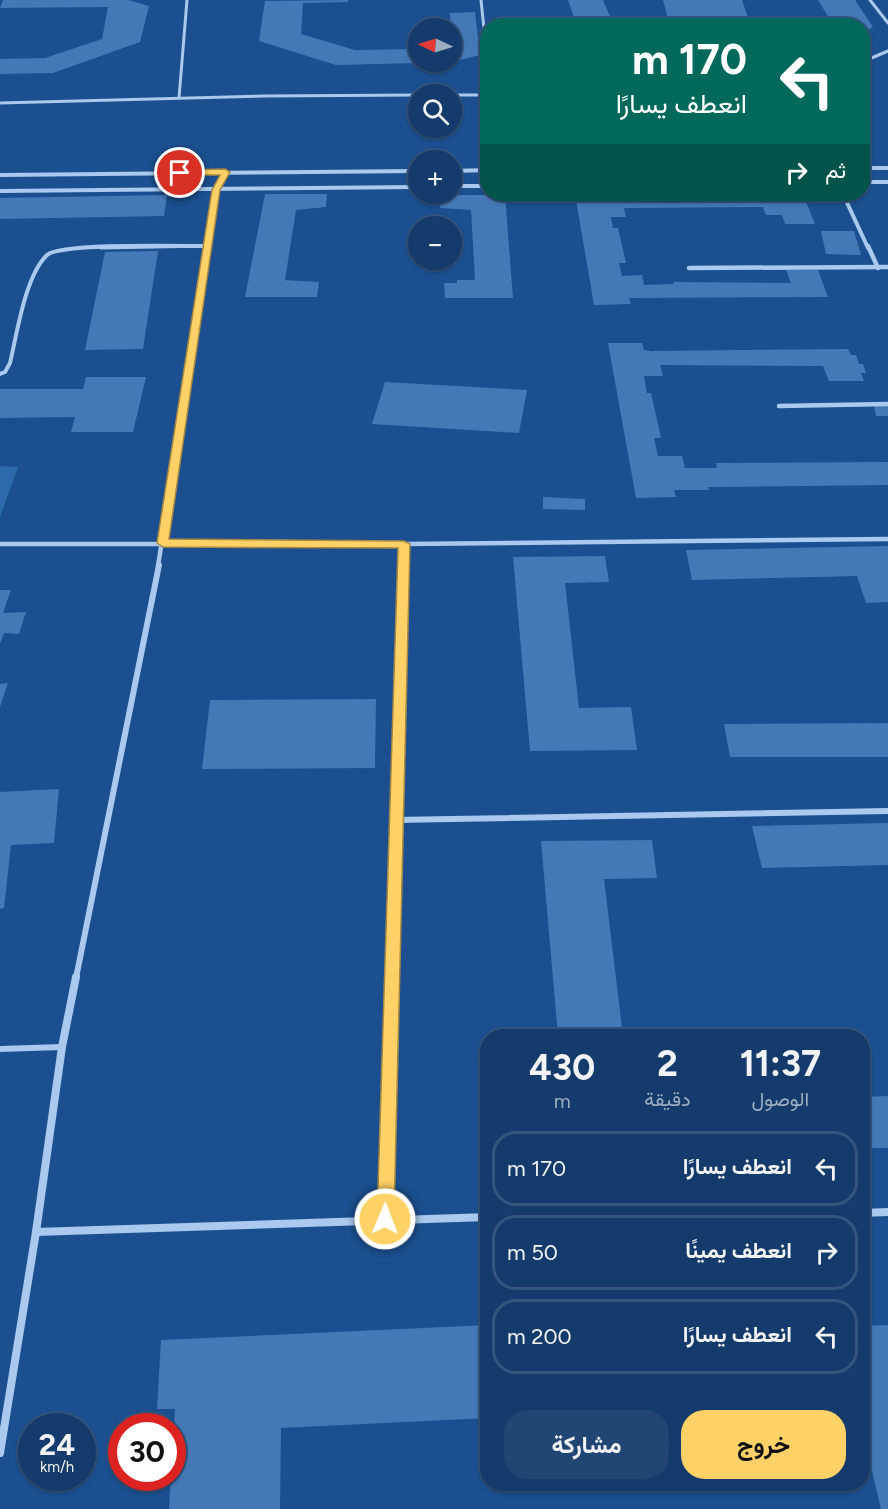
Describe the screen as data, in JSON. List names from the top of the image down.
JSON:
{
  "north": "left",
  "page": {
    "map_buttons": ["+", "−"],
    "turn": ["170 m", "انعطف يسارًا"],
    "then": "ثم",
    "eta": [
      "11:37",
      "الوصول",
      "2",
      "دقيقة",
      "430",
      "m"
    ],
    "list": [
      {
        "name": "انعطف يسارًا",
        "value": "170 m"
      },
      {
        "name": "انعطف يمينًا",
        "value": "50 m"
      },
      {
        "name": "انعطف يسارًا",
        "value": "200 m"
      }
    ],
    "buttons": ["خروج", "مشاركة"],
    "speed": "24 km/h",
    "limit": "30"
  }
}
